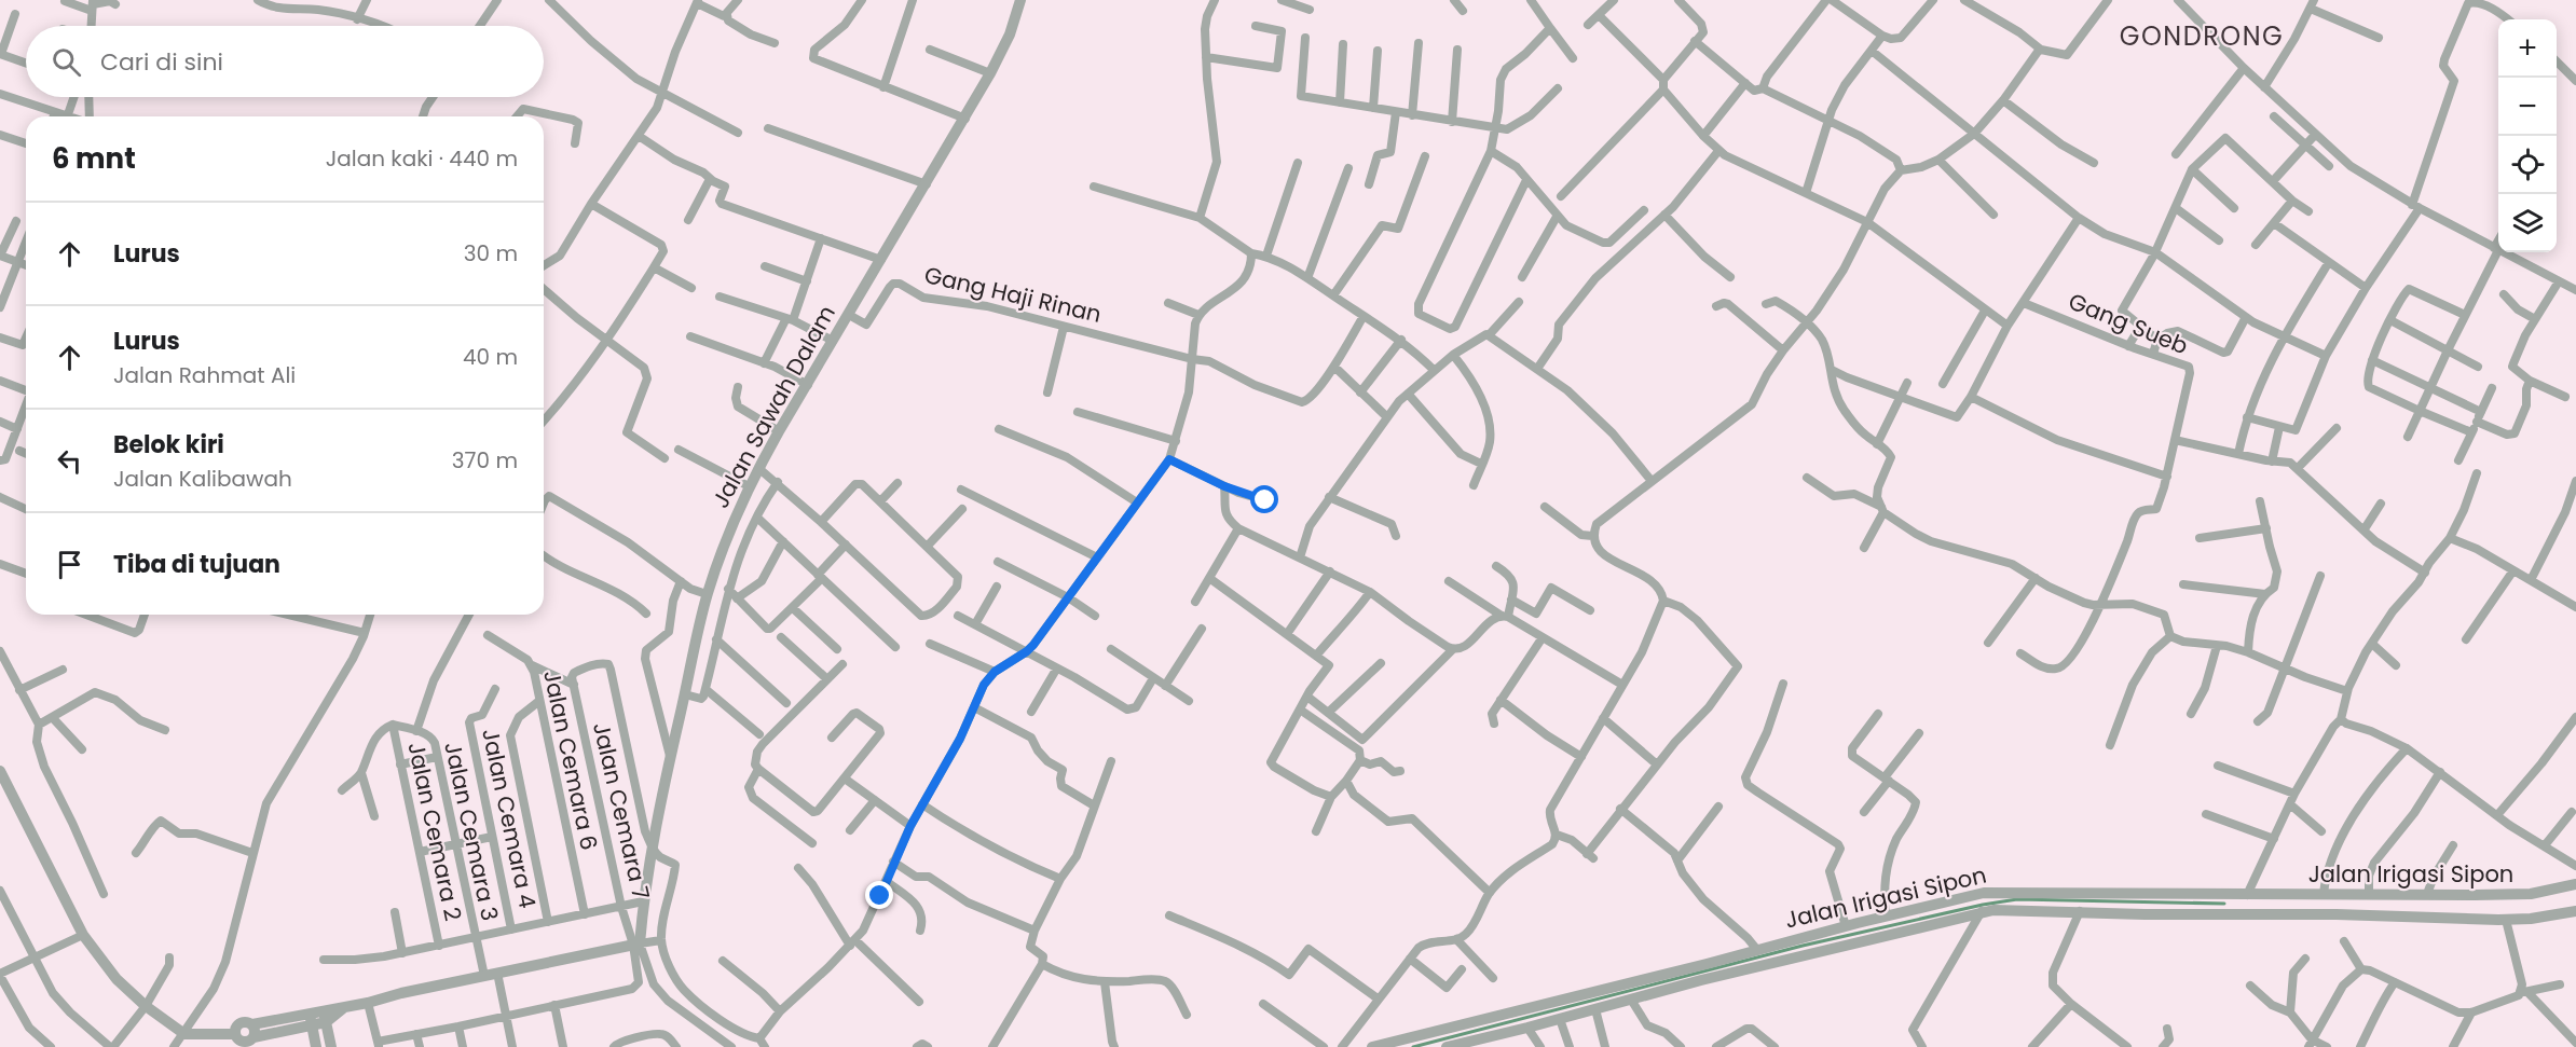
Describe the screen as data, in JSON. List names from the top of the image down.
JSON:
{
  "streets": {
    "street": [
      "Gang Haji Rinan",
      "Gang Sueb",
      "Jalan Sawah Dalam",
      "Jalan Cemara 6",
      "Jalan Cemara 7",
      "Jalan Cemara 4",
      "Jalan Cemara 2",
      "Jalan Cemara 3",
      "Jalan Irigasi Sipon"
    ]
  },
  "crossings": [
    ["Gang Haji Rinan", "Jalan Sawah Dalam"],
    ["Jalan Sawah Dalam", "Jalan Cemara 7"],
    ["Jalan Cemara 2", "Jalan Cemara 3"]
  ],
  "districts": ["GONDRONG"],
  "page": {
    "map_buttons": ["+", "−"],
    "search": "Cari di sini",
    "heading": ["6 mnt", "Jalan kaki · 440 m"],
    "list": [
      ["Lurus", "30 m"],
      ["Lurus", "Jalan Rahmat Ali", "40 m"],
      ["Belok kiri", "Jalan Kalibawah", "370 m"],
      "Tiba di tujuan"
    ]
  }
}
